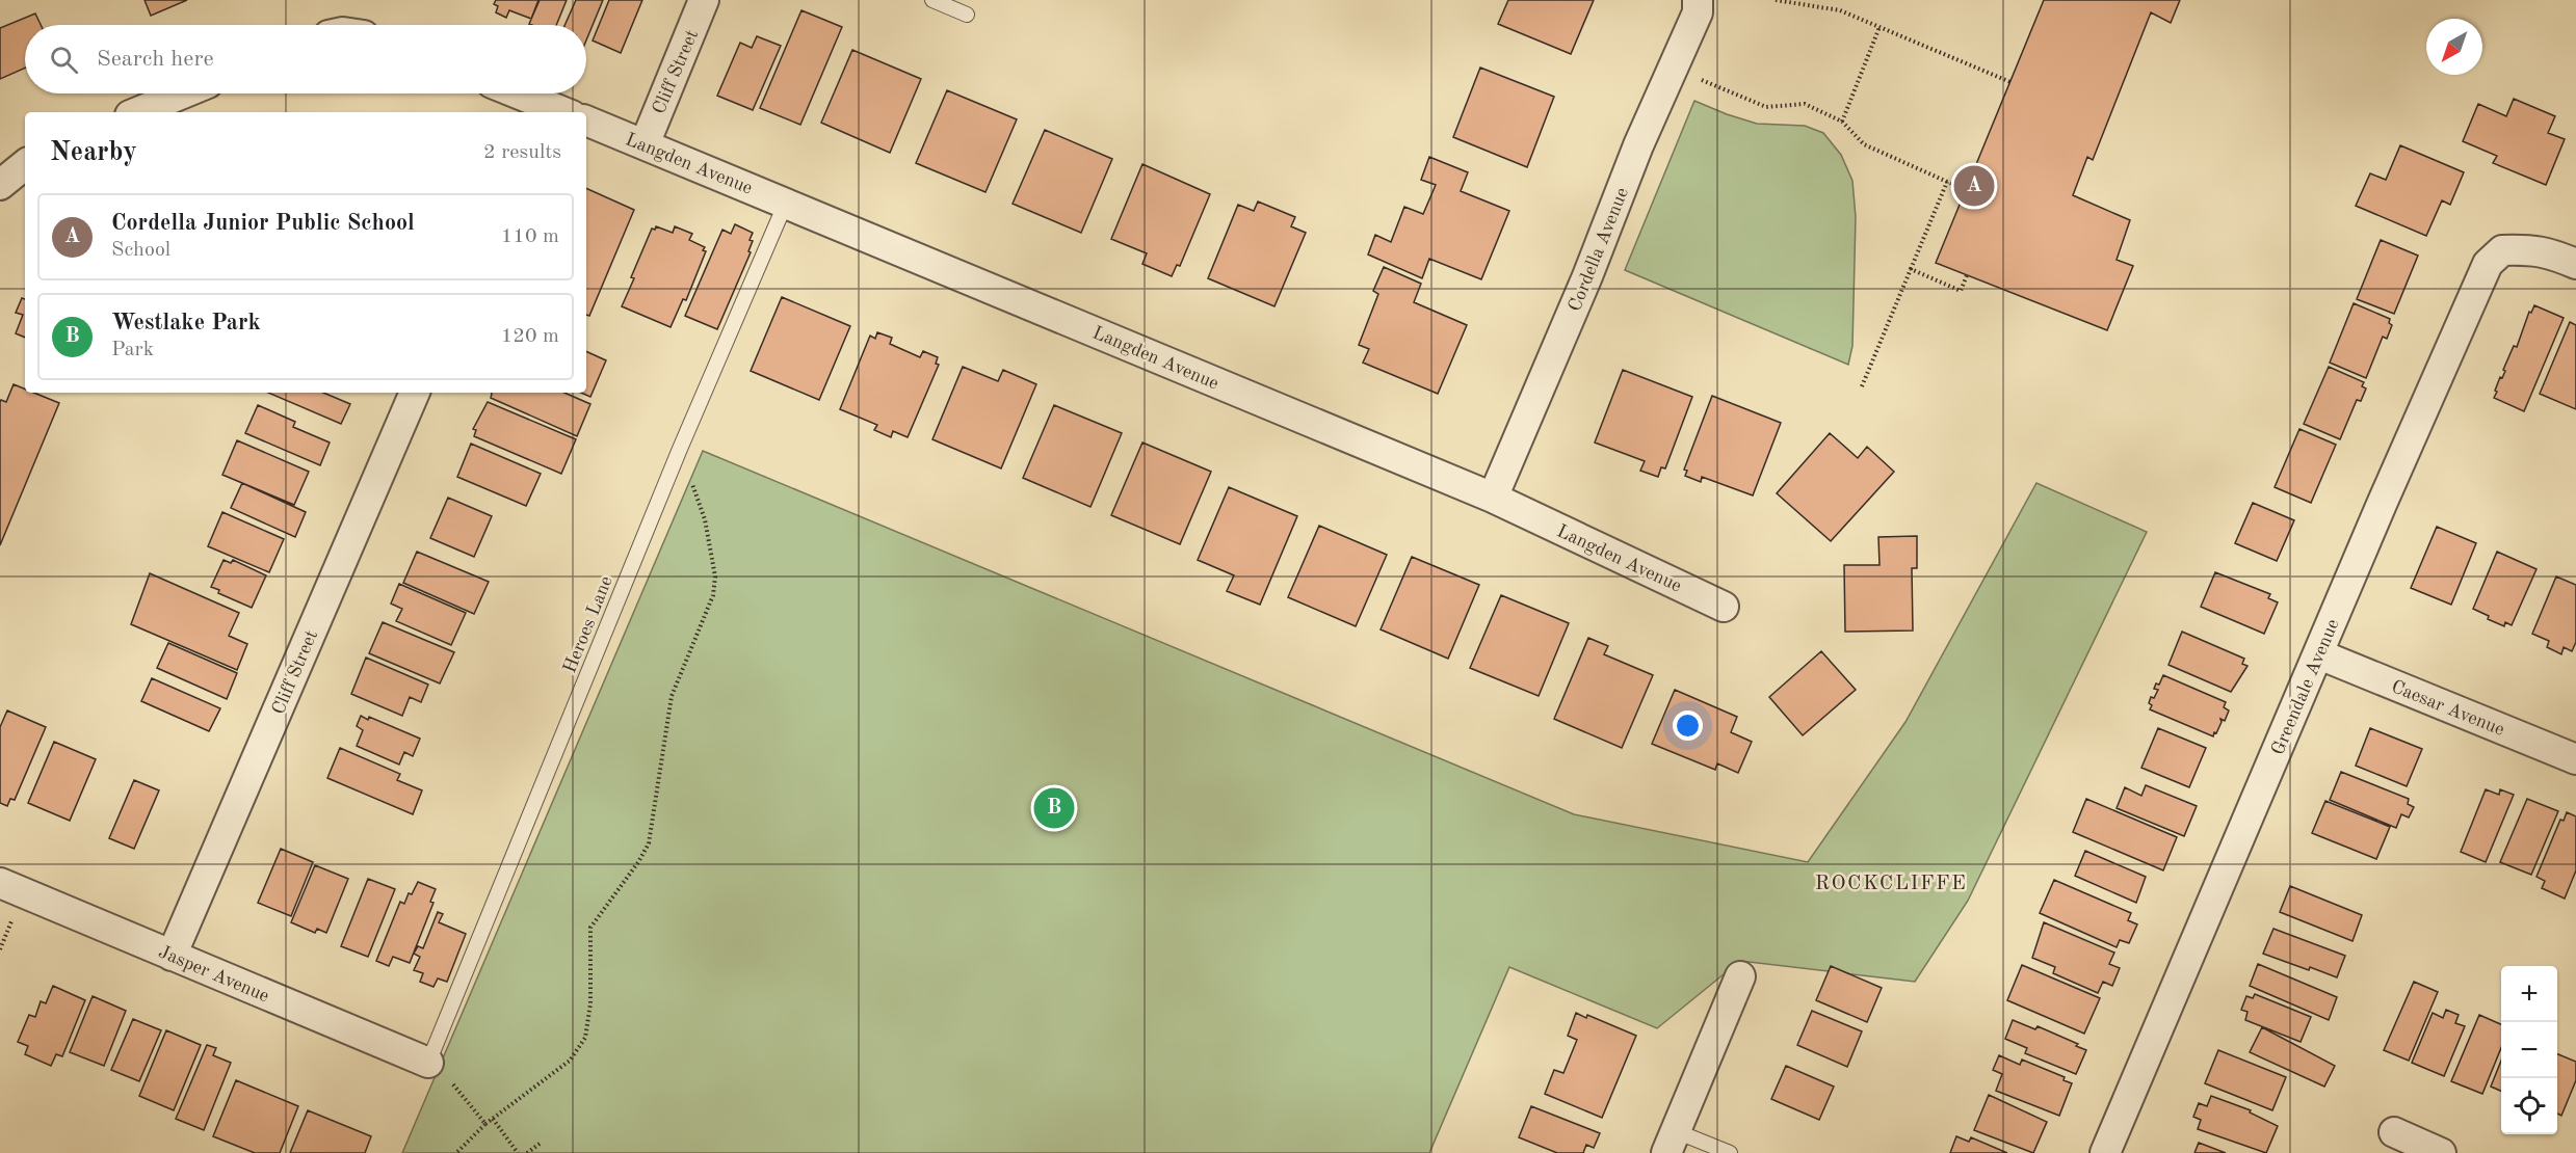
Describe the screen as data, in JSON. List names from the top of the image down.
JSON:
{
  "streets": {
    "street": [
      "Cliff Street",
      "Langden Avenue",
      "Cordella Avenue",
      "Greendale Avenue",
      "Caesar Avenue",
      "Jasper Avenue"
    ],
    "lane": ["Heroes Lane"]
  },
  "crossings": [
    ["Cliff Street", "Langden Avenue"],
    ["Cliff Street", "Jasper Avenue"],
    ["Langden Avenue", "Cordella Avenue"],
    ["Langden Avenue", "Heroes Lane"],
    ["Heroes Lane", "Jasper Avenue"],
    ["Greendale Avenue", "Caesar Avenue"]
  ],
  "districts": ["ROCKCLIFFE"],
  "north": "bottom left",
  "page": {
    "search": "Search here",
    "heading": ["Nearby", "2 results"],
    "pins": ["A", "B"],
    "list": [
      {
        "mark": "A",
        "name": "Cordella Junior Public School",
        "note": "School",
        "value": "110 m"
      },
      {
        "mark": "B",
        "name": "Westlake Park",
        "note": "Park",
        "value": "120 m"
      }
    ],
    "map_buttons": ["+", "−"]
  }
}
